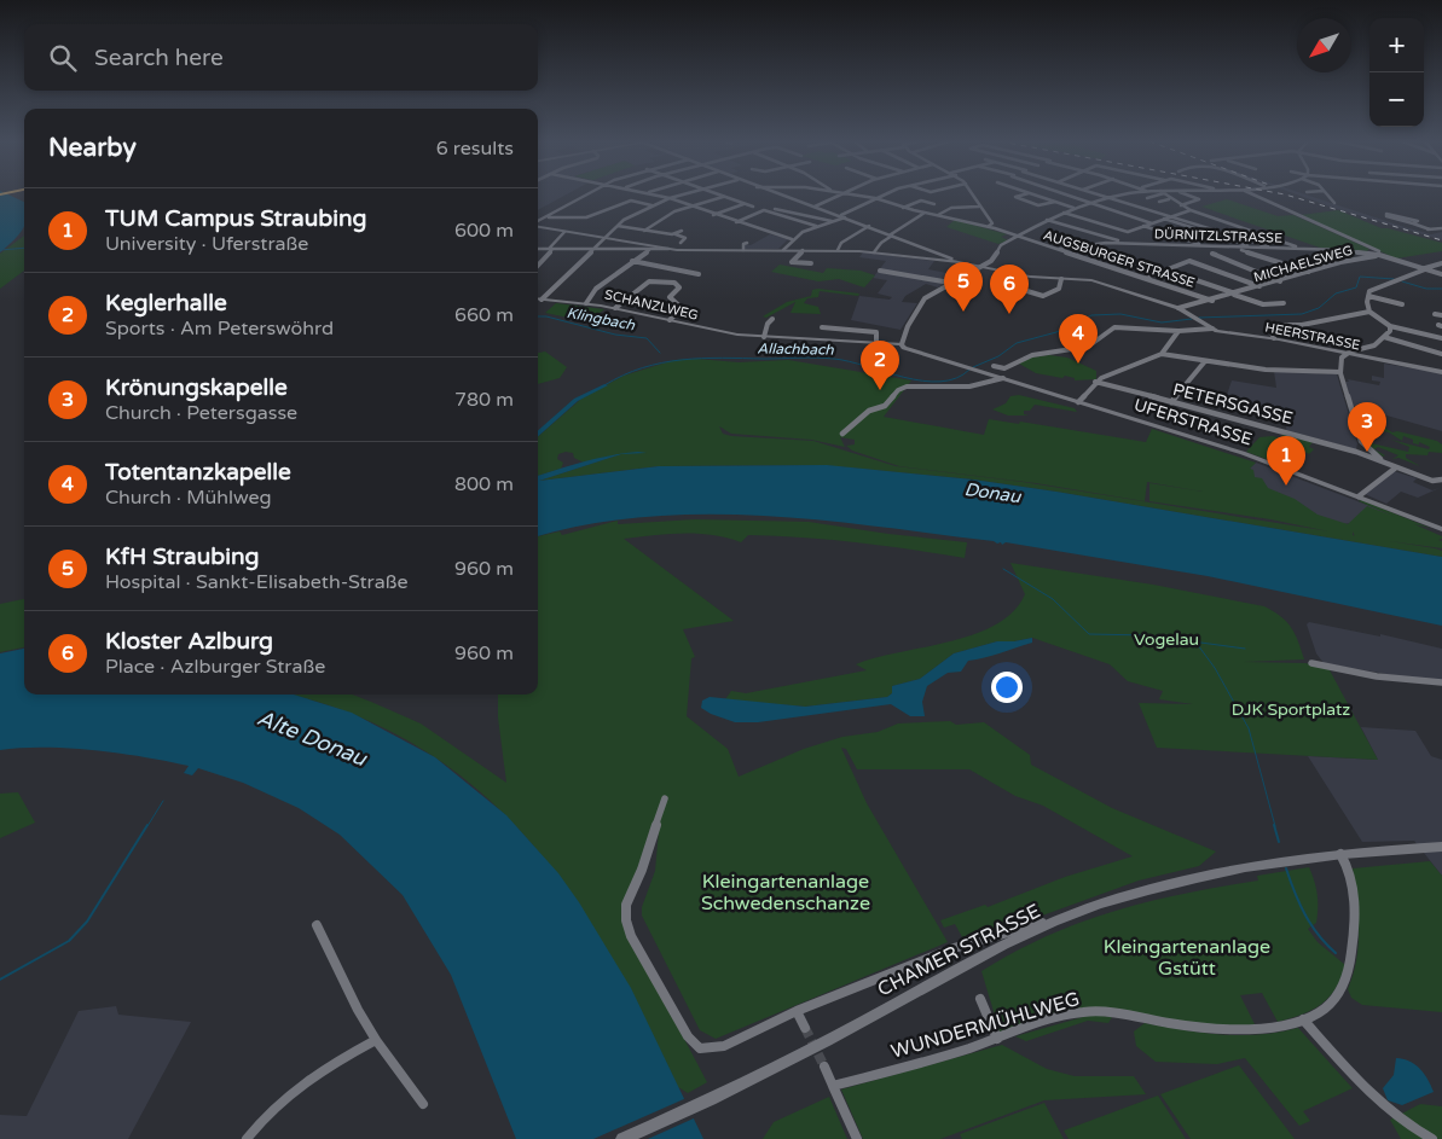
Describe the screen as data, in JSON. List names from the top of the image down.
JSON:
{
  "streets": {
    "street": [
      "DÜRNITZLSTRASSE",
      "AUGSBURGER STRASSE",
      "MICHAELSWEG",
      "SCHANZLWEG",
      "HEERSTRASSE",
      "PETERSGASSE",
      "UFERSTRASSE",
      "CHAMER STRASSE",
      "WUNDERMÜHLWEG"
    ]
  },
  "crossings": [
    ["DÜRNITZLSTRASSE", "AUGSBURGER STRASSE"],
    ["DÜRNITZLSTRASSE", "MICHAELSWEG"],
    ["AUGSBURGER STRASSE", "MICHAELSWEG"],
    ["SCHANZLWEG", "UFERSTRASSE"],
    ["CHAMER STRASSE", "WUNDERMÜHLWEG"]
  ],
  "water": [
    "Klingbach",
    "Allachbach",
    "Donau",
    "Alte Donau"
  ],
  "parks": [
    "Vogelau",
    "DJK Sportplatz",
    "Kleingartenanlage Schwedenschanze",
    "Kleingartenanlage Gstütt"
  ],
  "north": "bottom left",
  "page": {
    "map_buttons": ["+", "−"],
    "search": "Search here",
    "heading": ["Nearby", "6 results"],
    "list": [
      {
        "mark": "1",
        "name": "TUM Campus Straubing",
        "note": "University · Uferstraße",
        "value": "600 m"
      },
      {
        "mark": "2",
        "name": "Keglerhalle",
        "note": "Sports · Am Peterswöhrd",
        "value": "660 m"
      },
      {
        "mark": "3",
        "name": "Krönungskapelle",
        "note": "Church · Petersgasse",
        "value": "780 m"
      },
      {
        "mark": "4",
        "name": "Totentanzkapelle",
        "note": "Church · Mühlweg",
        "value": "800 m"
      },
      {
        "mark": "5",
        "name": "KfH Straubing",
        "note": "Hospital · Sankt-Elisabeth-Straße",
        "value": "960 m"
      },
      {
        "mark": "6",
        "name": "Kloster Azlburg",
        "note": "Place · Azlburger Straße",
        "value": "960 m"
      }
    ],
    "pins": [
      "5",
      "6",
      "4",
      "2",
      "3",
      "1"
    ]
  }
}
